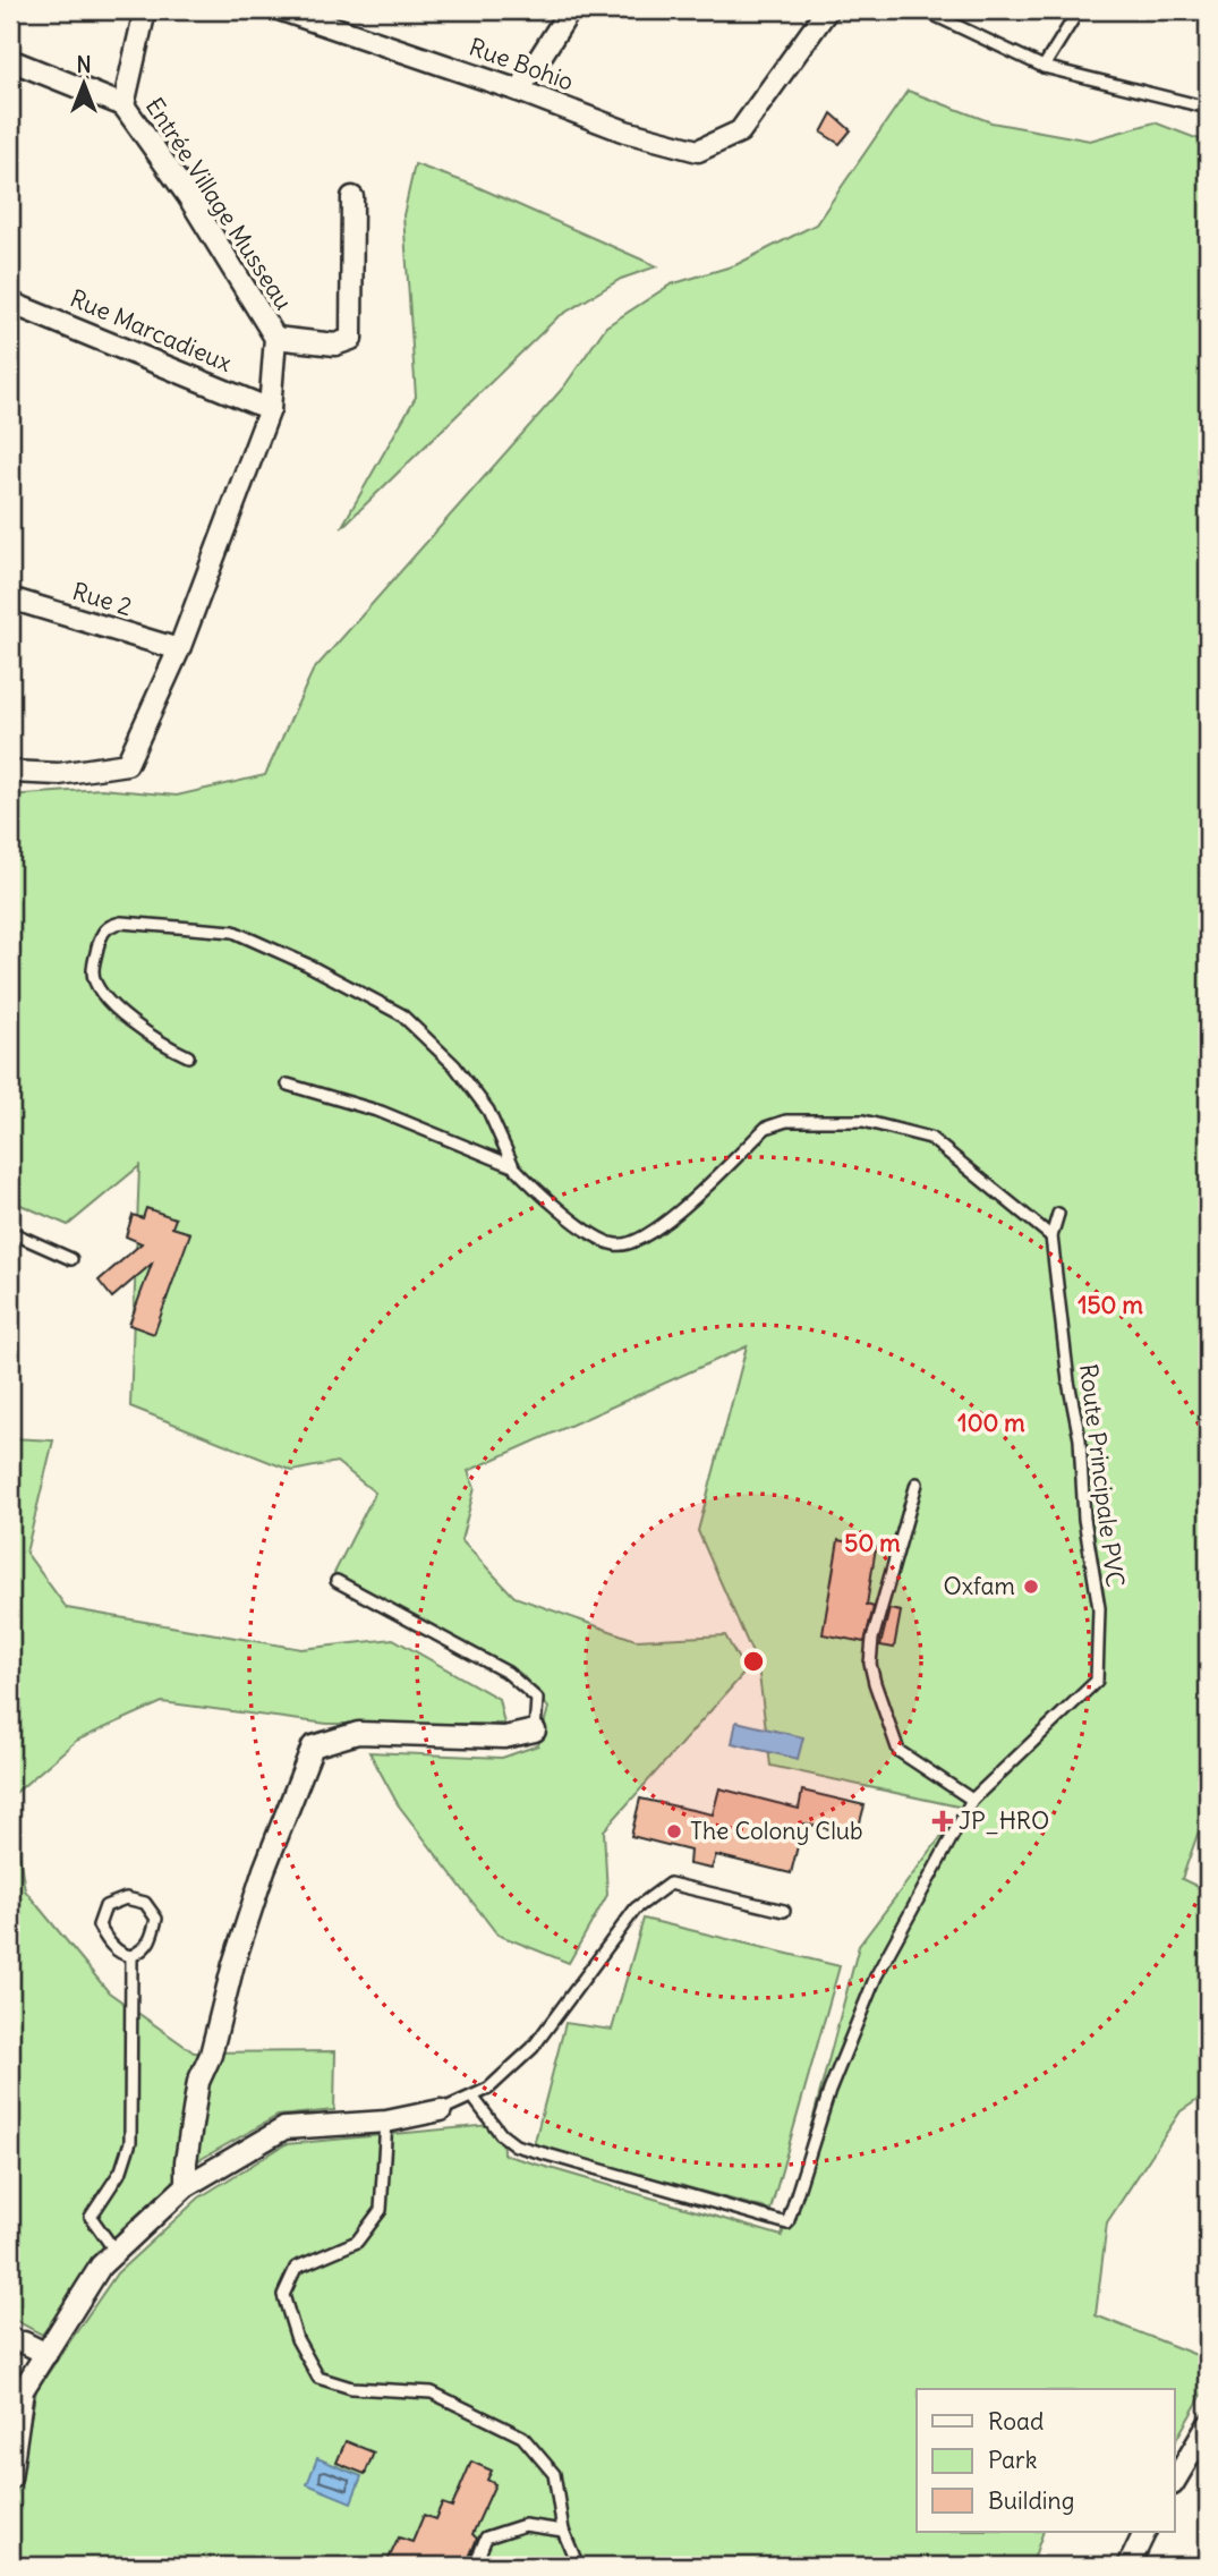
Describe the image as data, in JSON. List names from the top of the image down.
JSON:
{
  "streets": {
    "street": [
      "Rue Bohio",
      "Entrée Village Musseau",
      "Rue Marcadieux",
      "Rue 2"
    ],
    "lane": ["Route Principale PVC"]
  },
  "crossings": [
    ["Entrée Village Musseau", "Rue Marcadieux"],
    ["Entrée Village Musseau", "Rue 2"]
  ],
  "places": {
    "other": ["Oxfam", "The Colony Club"],
    "health": ["JP_HRO"]
  },
  "legend": ["Road", "Park", "Building"],
  "north": "top",
  "rings": ["150 m", "100 m", "50 m"]
}
